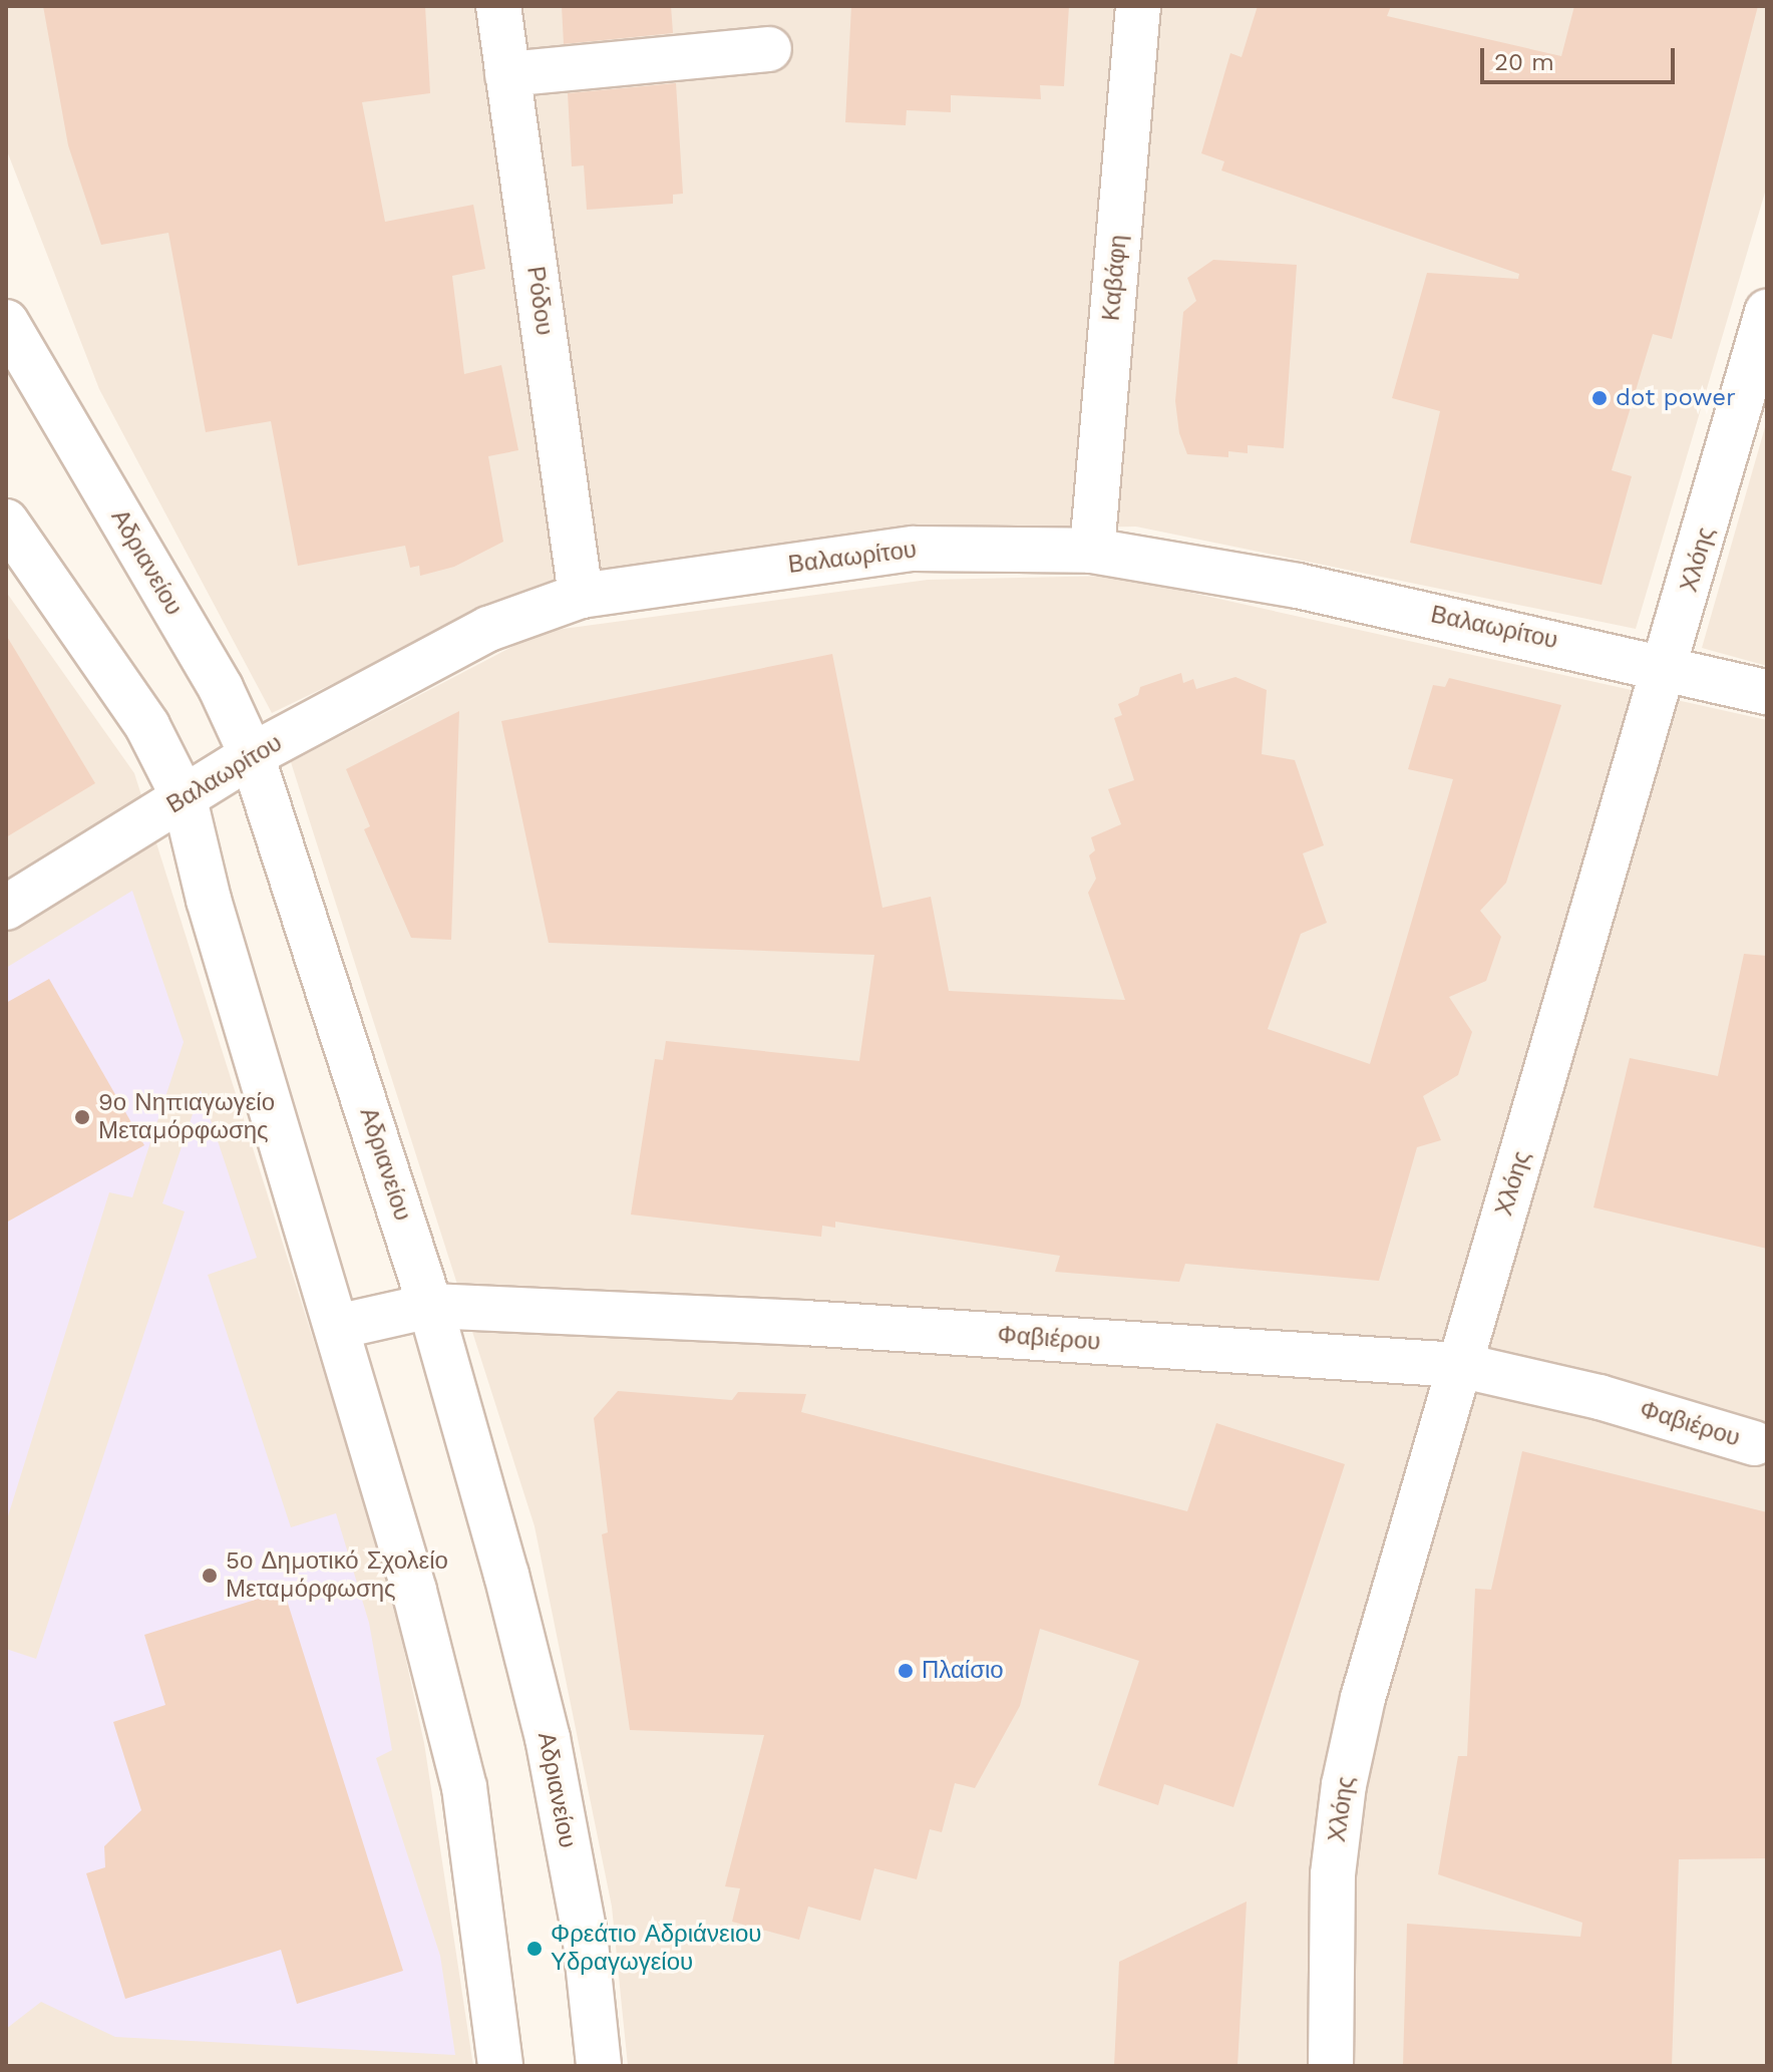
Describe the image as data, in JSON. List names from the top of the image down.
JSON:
{
  "streets": {
    "street": [
      "Καβάφη",
      "Ρόδου",
      "Βαλαωρίτου",
      "Χλόης",
      "Αδριανείου",
      "Φαβιέρου"
    ]
  },
  "crossings": [
    ["Καβάφη", "Βαλαωρίτου"],
    ["Ρόδου", "Βαλαωρίτου"],
    ["Βαλαωρίτου", "Χλόης"],
    ["Βαλαωρίτου", "Αδριανείου"],
    ["Χλόης", "Φαβιέρου"],
    ["Αδριανείου", "Φαβιέρου"]
  ],
  "places": [
    "dot power",
    "9ο Νηπιαγωγείο Μεταμόρφωσης",
    "5ο Δημοτικό Σχολείο Μεταμόρφωσης",
    "Πλαίσιο",
    "Φρεάτιο Αδριάνειου Υδραγωγείου"
  ],
  "scale_bar": "20 m"
}
